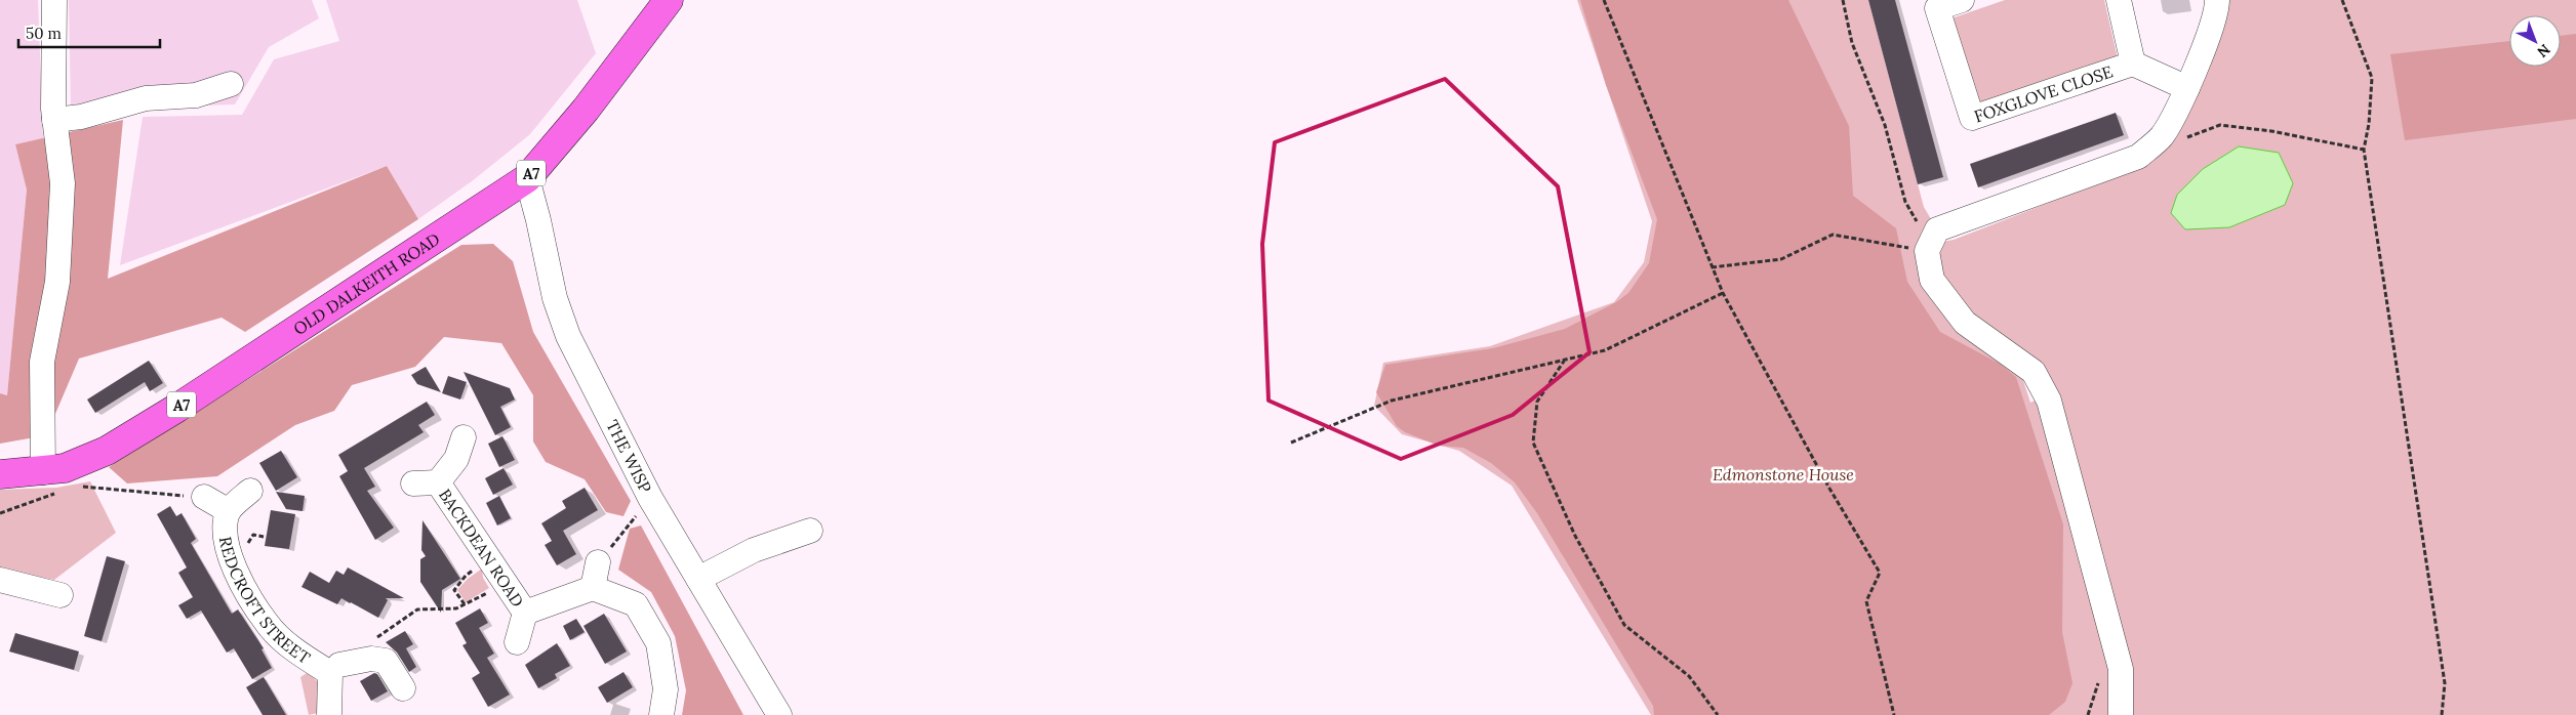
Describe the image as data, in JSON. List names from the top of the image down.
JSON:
{
  "streets": {
    "main road": ["A7", "OLD DALKEITH ROAD"],
    "street": [
      "FOXGLOVE CLOSE",
      "THE WISP",
      "BACKDEAN ROAD",
      "REDCROFT STREET"
    ]
  },
  "crossings": [
    ["OLD DALKEITH ROAD", "THE WISP"]
  ],
  "parks": ["Edmonstone House"],
  "scale_bar": "50 m",
  "north": "bottom right"
}
